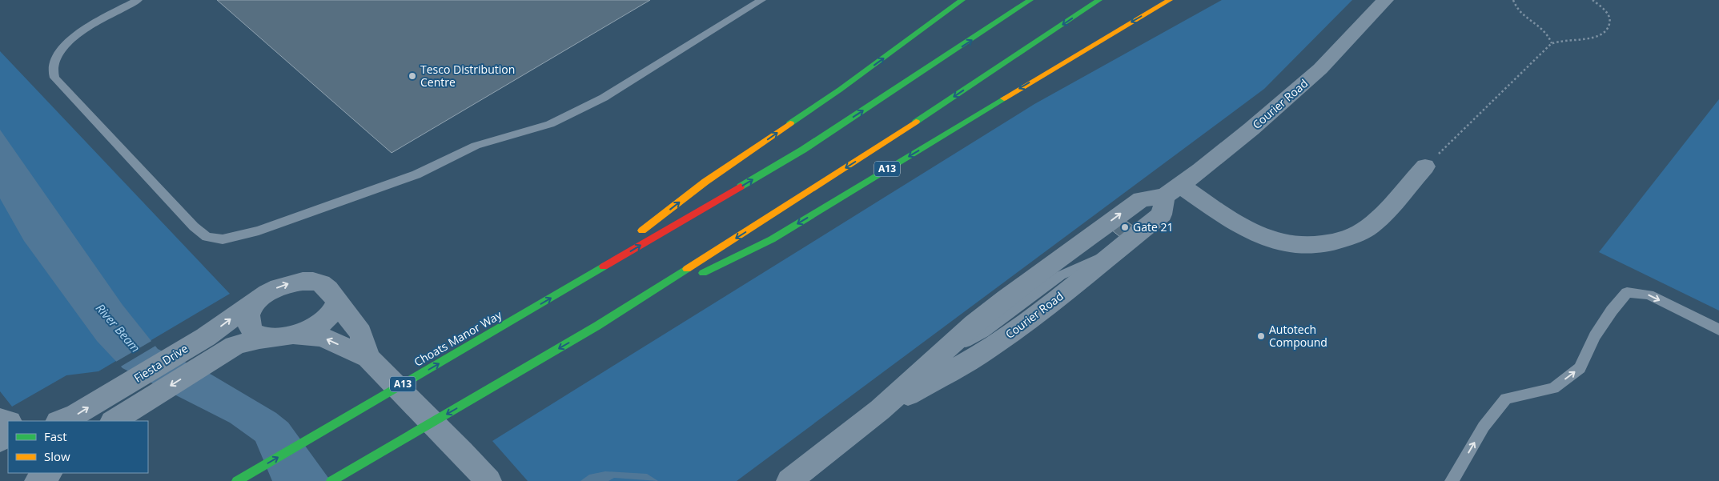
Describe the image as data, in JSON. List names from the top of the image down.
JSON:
{
  "streets": {
    "highway": ["A13", "Choats Manor Way"],
    "street": ["Courier Road", "Fiesta Drive"]
  },
  "crossings": [
    ["A13", "Choats Manor Way"]
  ],
  "water": ["River Beam"],
  "places": ["Tesco Distribution Centre", "Gate 21", "Autotech Compound"],
  "legend": ["Fast", "Slow"]
}
